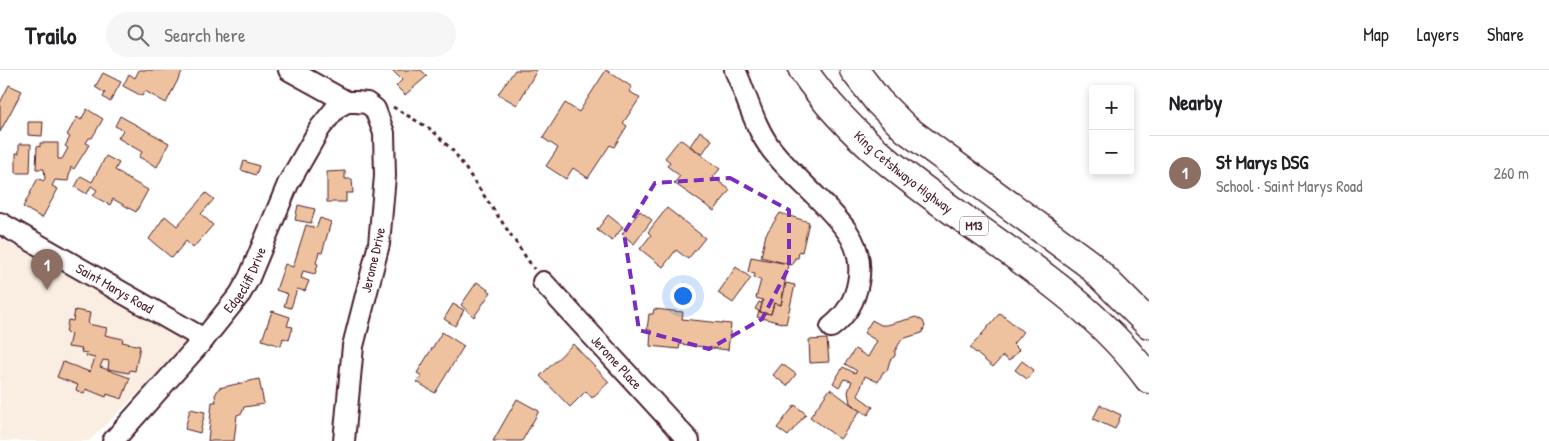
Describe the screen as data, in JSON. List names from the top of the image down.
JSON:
{
  "streets": {
    "highway": ["King Cetshwayo Highway", "M13"],
    "street": [
      "Jerome Drive",
      "Edgecliff Drive",
      "Saint Marys Road",
      "Jerome Place"
    ]
  },
  "crossings": [
    ["Edgecliff Drive", "Saint Marys Road"]
  ],
  "page": {
    "header": "Trailo",
    "search": "Search here",
    "nav": ["Map", "Layers", "Share"],
    "heading": "Nearby",
    "map_buttons": ["+", "−"],
    "list": [
      {
        "mark": "1",
        "name": "St Marys DSG",
        "note": "School · Saint Marys Road",
        "value": "260 m"
      }
    ],
    "pins": "1"
  }
}
